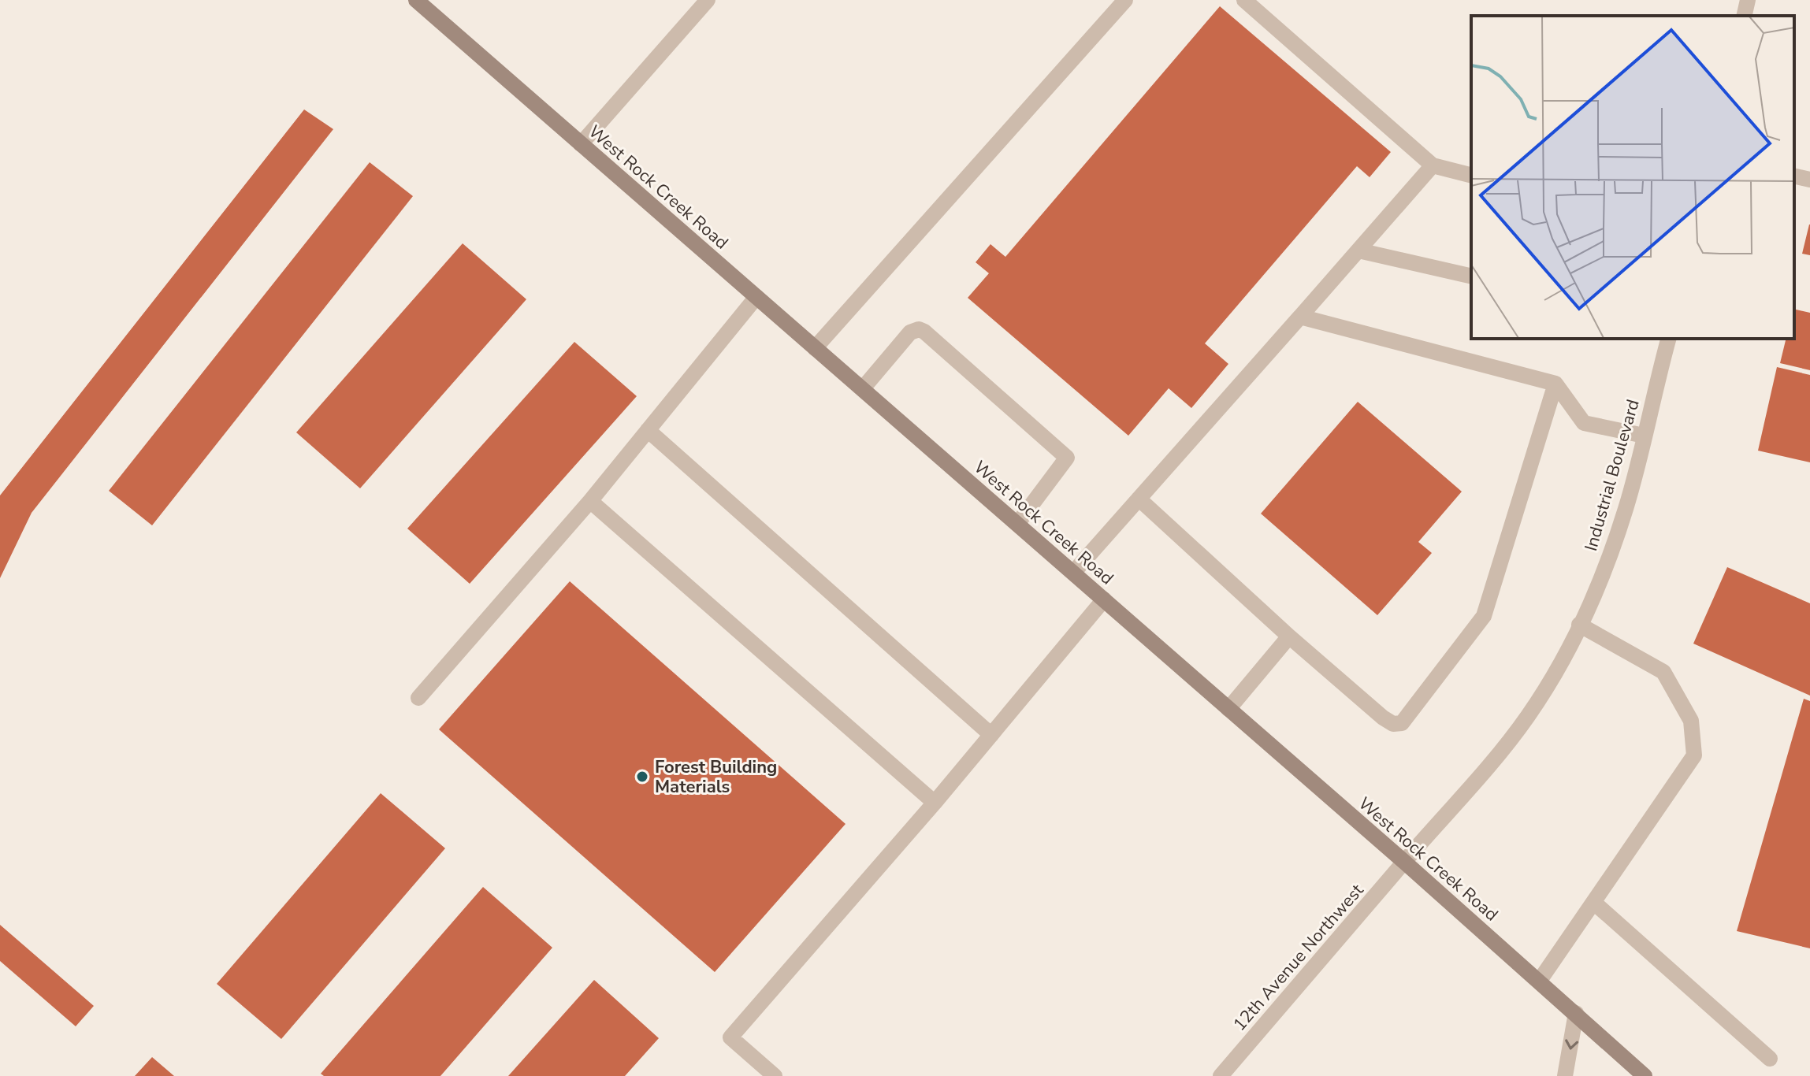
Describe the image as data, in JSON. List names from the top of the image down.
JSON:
{
  "streets": {
    "main road": ["West Rock Creek Road"],
    "street": ["Industrial Boulevard", "12th Avenue Northwest"]
  },
  "crossings": [
    ["West Rock Creek Road", "Industrial Boulevard"],
    ["West Rock Creek Road", "12th Avenue Northwest"],
    ["Industrial Boulevard", "12th Avenue Northwest"]
  ],
  "places": ["Forest Building Materials"]
}
